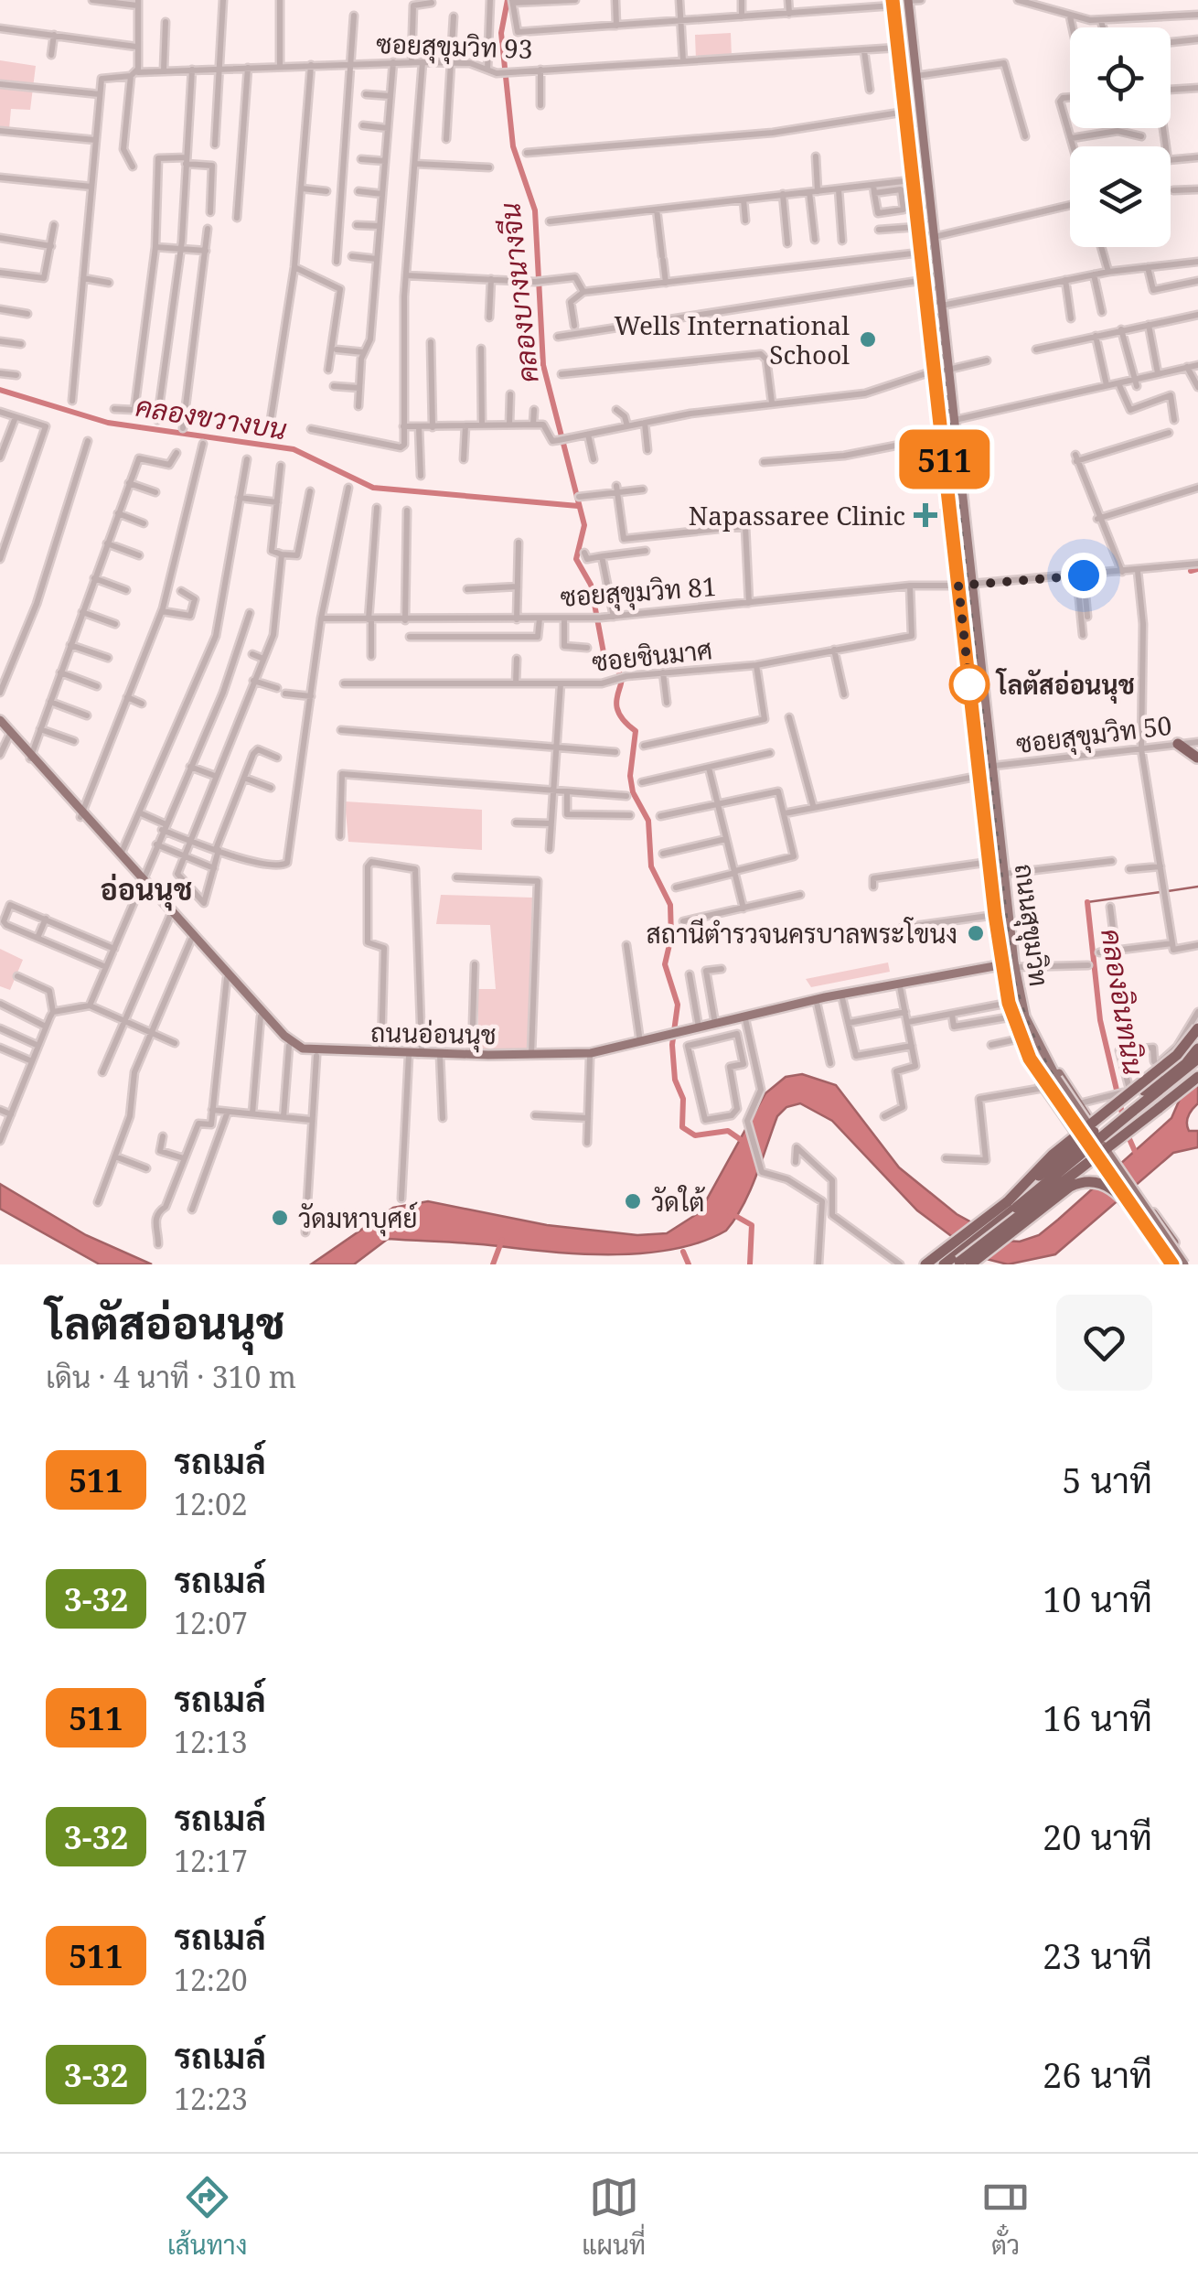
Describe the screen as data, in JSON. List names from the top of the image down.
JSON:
{
  "streets": {
    "main road": ["ถนนสุขุมวิท", "ถนนอ่อนนุช"],
    "street": [
      "ซอยสุขุมวิท 93",
      "ซอยสุขุมวิท 81",
      "ซอยชินมาศ",
      "ซอยสุขุมวิท 50"
    ]
  },
  "crossings": [
    ["ซอยสุขุมวิท 93", "ถนนสุขุมวิท"],
    ["ซอยสุขุมวิท 81", "ซอยชินมาศ"],
    ["ซอยสุขุมวิท 81", "ถนนสุขุมวิท"],
    ["ซอยสุขุมวิท 50", "ถนนสุขุมวิท"],
    ["ถนนสุขุมวิท", "ถนนอ่อนนุช"]
  ],
  "districts": ["อ่อนนุช"],
  "water": ["คลองบางนางจีน", "คลองขวางบน", "คลองอินทนิน"],
  "places": {
    "other": [
      "Wells International School",
      "โลตัสอ่อนนุช",
      "สถานีตำรวจนครบาลพระโขนง",
      "วัดใต้",
      "วัดมหาบุศย์"
    ],
    "health": ["Napassaree Clinic"]
  },
  "lines": ["bus line 511"],
  "page": {
    "on_map": "511",
    "heading": ["โลตัสอ่อนนุช", "เดิน · 4 นาที · 310 m"],
    "list": [
      {
        "mark": "511",
        "name": "รถเมล์",
        "note": "12:02",
        "value": "5 นาที"
      },
      {
        "mark": "3-32",
        "name": "รถเมล์",
        "note": "12:07",
        "value": "10 นาที"
      },
      {
        "mark": "511",
        "name": "รถเมล์",
        "note": "12:13",
        "value": "16 นาที"
      },
      {
        "mark": "3-32",
        "name": "รถเมล์",
        "note": "12:17",
        "value": "20 นาที"
      },
      {
        "mark": "511",
        "name": "รถเมล์",
        "note": "12:20",
        "value": "23 นาที"
      },
      {
        "mark": "3-32",
        "name": "รถเมล์",
        "note": "12:23",
        "value": "26 นาที"
      }
    ],
    "tabs": ["เส้นทาง", "แผนที่", "ตั๋ว"]
  }
}
